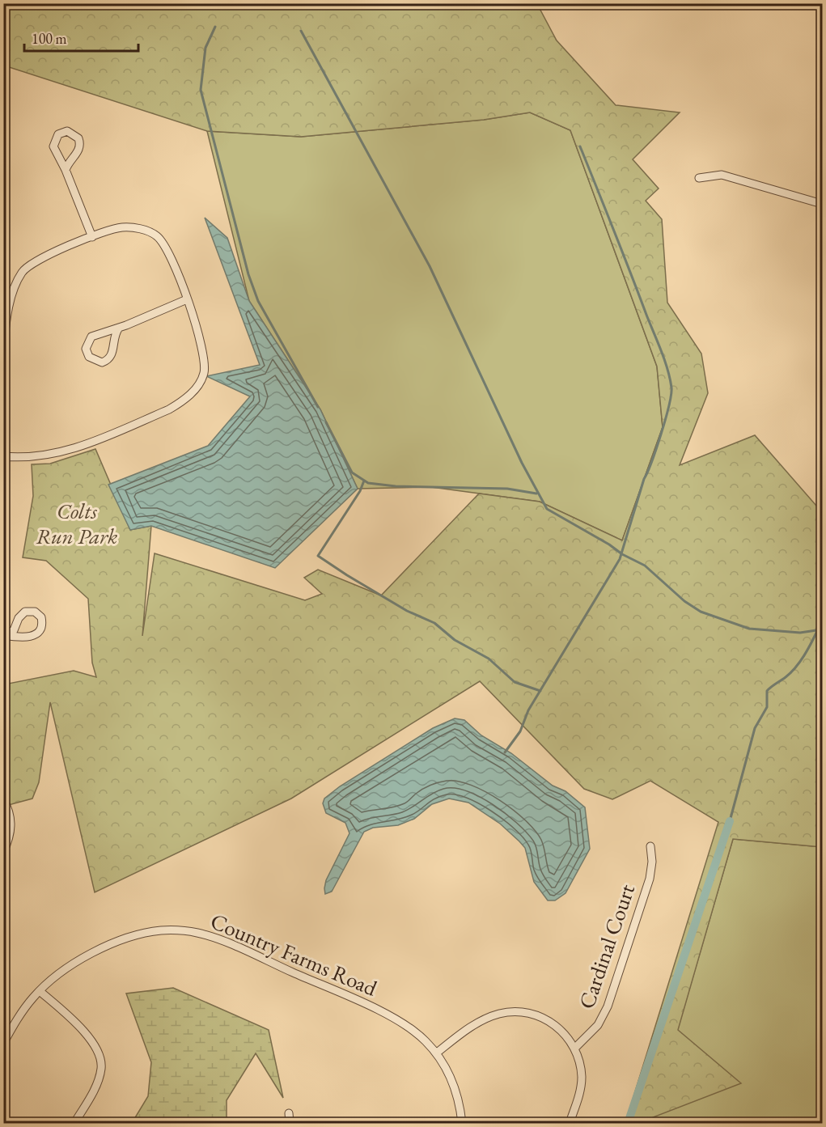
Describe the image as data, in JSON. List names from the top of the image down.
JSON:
{
  "streets": {
    "street": ["Cardinal Court", "Country Farms Road"]
  },
  "parks": ["Colts Run Park"],
  "scale_bar": "100 m"
}
